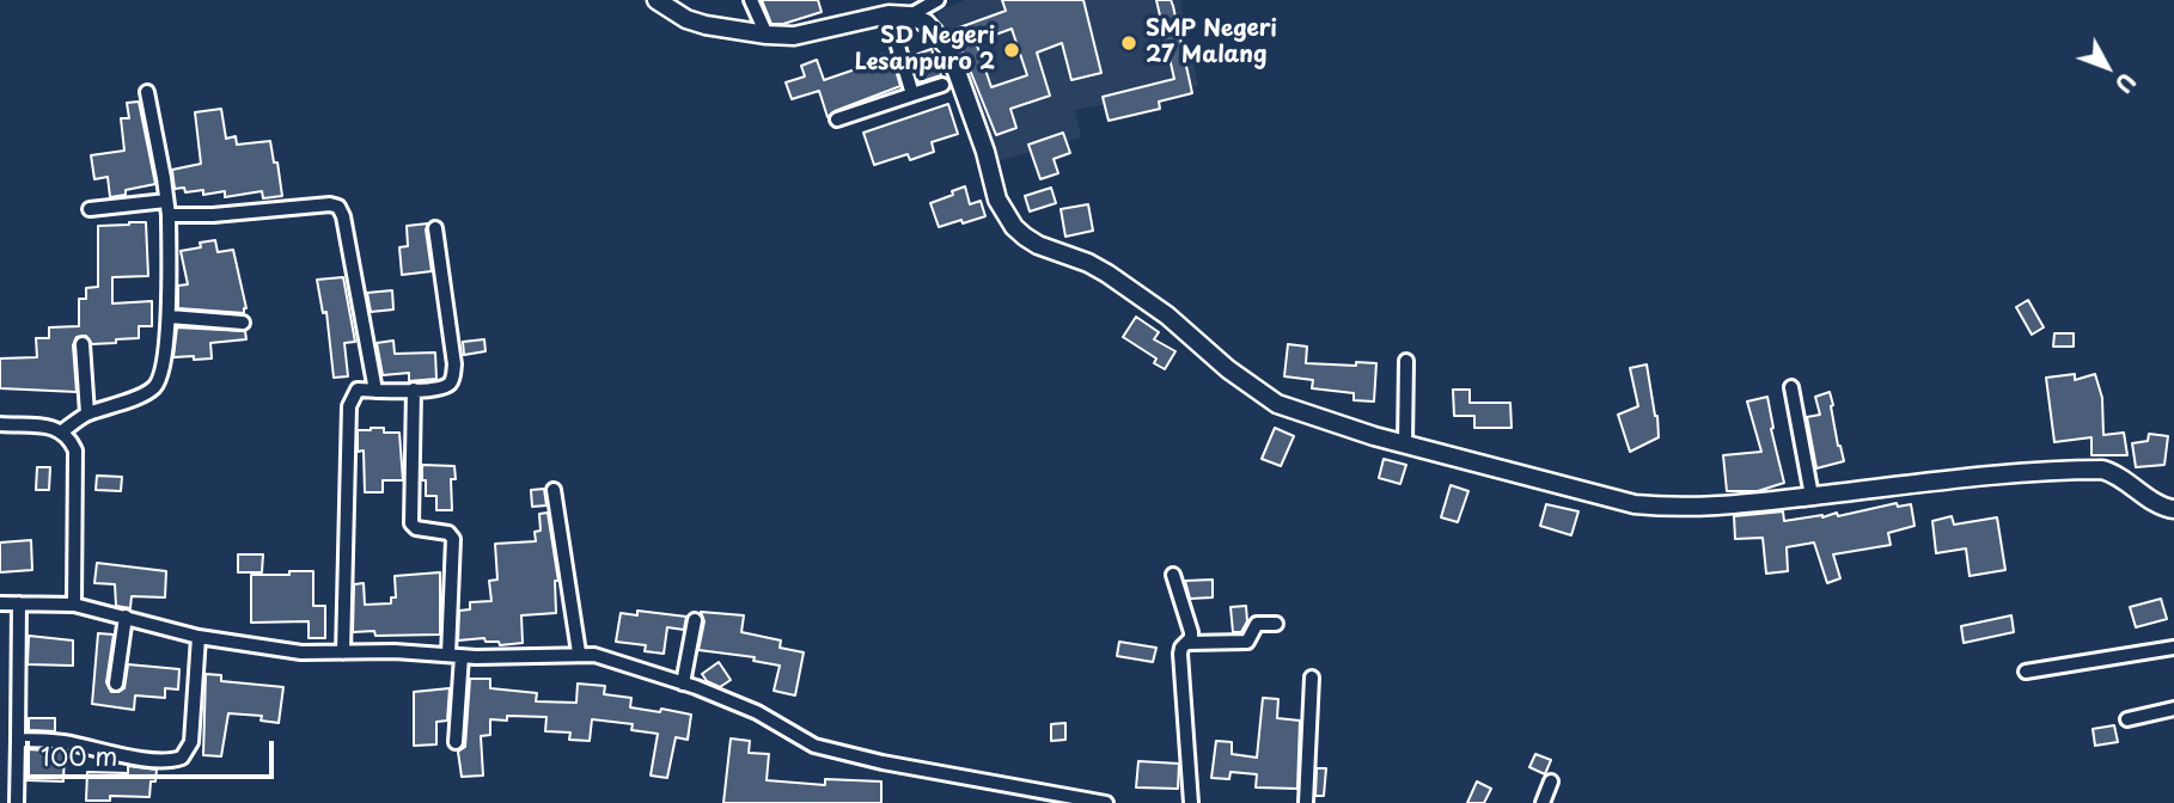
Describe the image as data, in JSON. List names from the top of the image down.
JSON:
{
  "places": ["SMP Negeri 27 Malang", "SD Negeri Lesanpuro 2"],
  "scale_bar": "100 m",
  "north": "bottom right"
}
